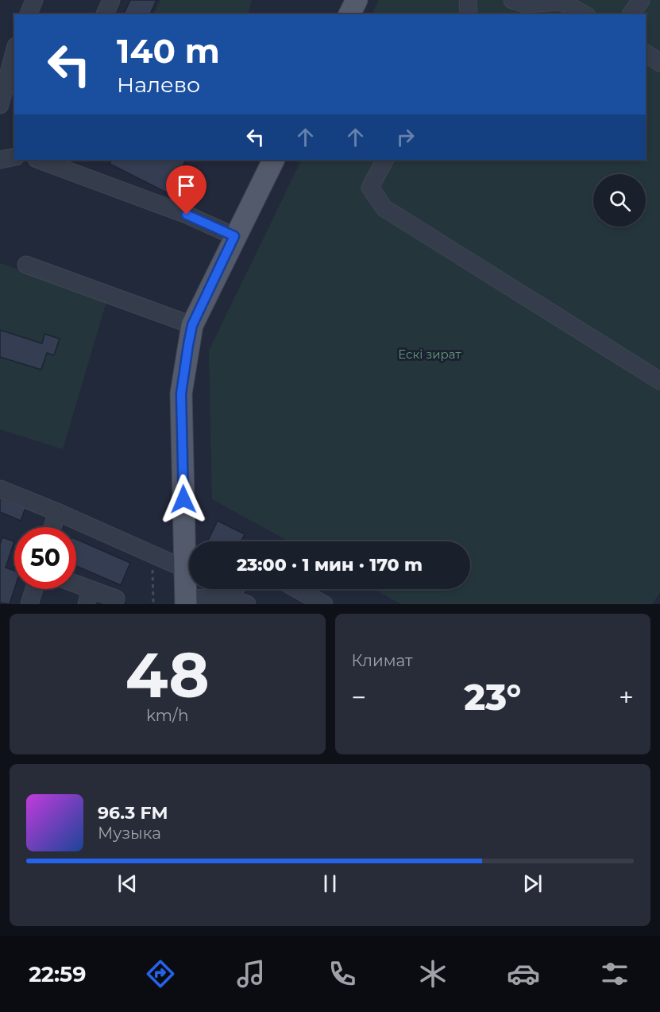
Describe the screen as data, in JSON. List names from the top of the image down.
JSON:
{
  "parks": ["Ескі зират"],
  "page": {
    "turn": ["140 m", "Налево"],
    "limit": "50",
    "trip": "23:00 · 1 мин · 170 m",
    "tile": [
      ["48", "km/h"],
      "Климат"
    ],
    "heat": ["−", "23°", "+"],
    "song": ["96.3 FM", "Музыка"],
    "tabs": "22:59"
  }
}
